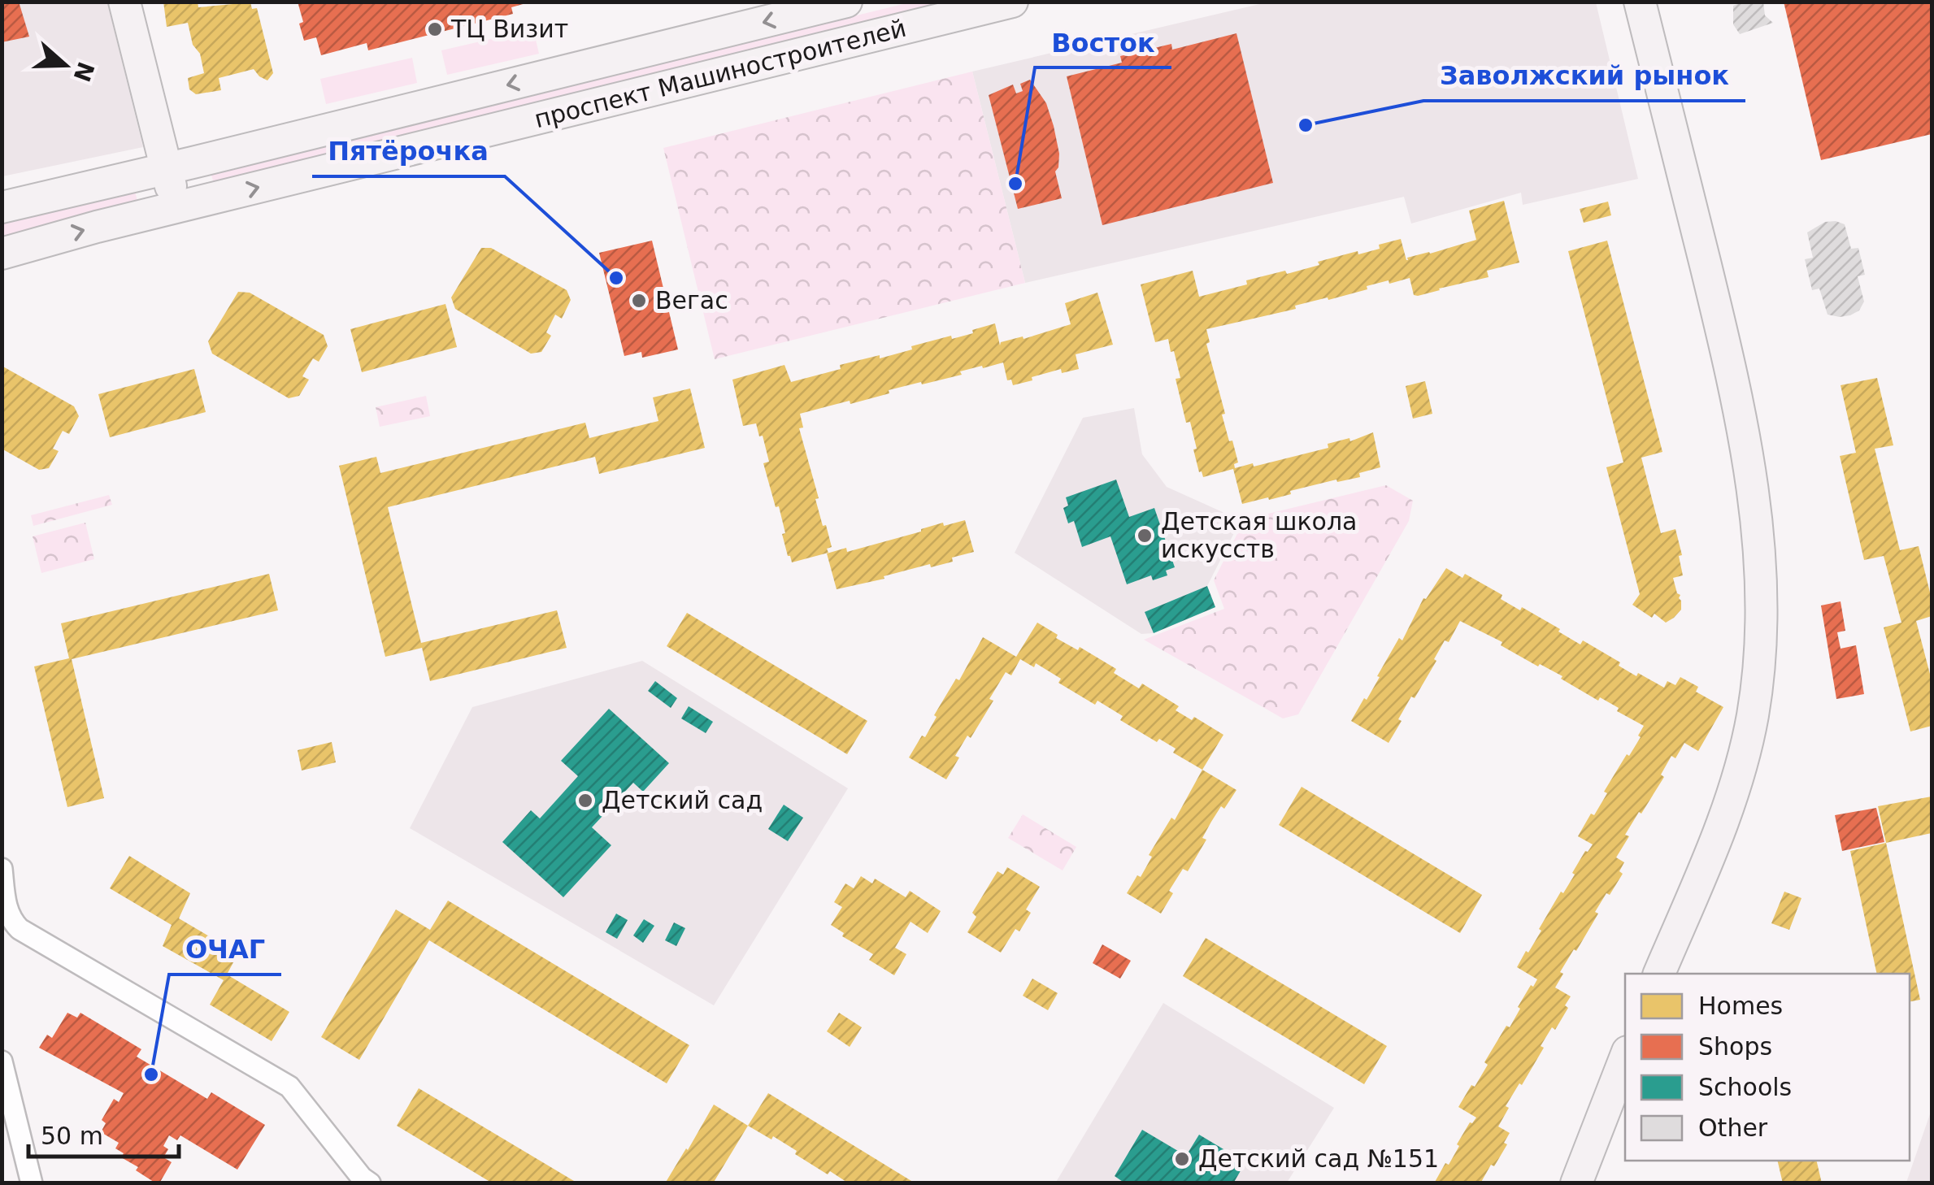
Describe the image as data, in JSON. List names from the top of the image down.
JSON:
{
  "streets": {
    "main road": ["проспект Машиностроителей"]
  },
  "places": [
    "ТЦ Визит",
    "Заволжский рынок",
    "Восток",
    "Пятёрочка",
    "Вегас",
    "Детская школа искусств",
    "Детский сад",
    "ОЧАГ",
    "Детский сад №151"
  ],
  "legend": [
    "Homes",
    "Shops",
    "Schools",
    "Other"
  ],
  "scale_bar": "50 m",
  "north": "right"
}
